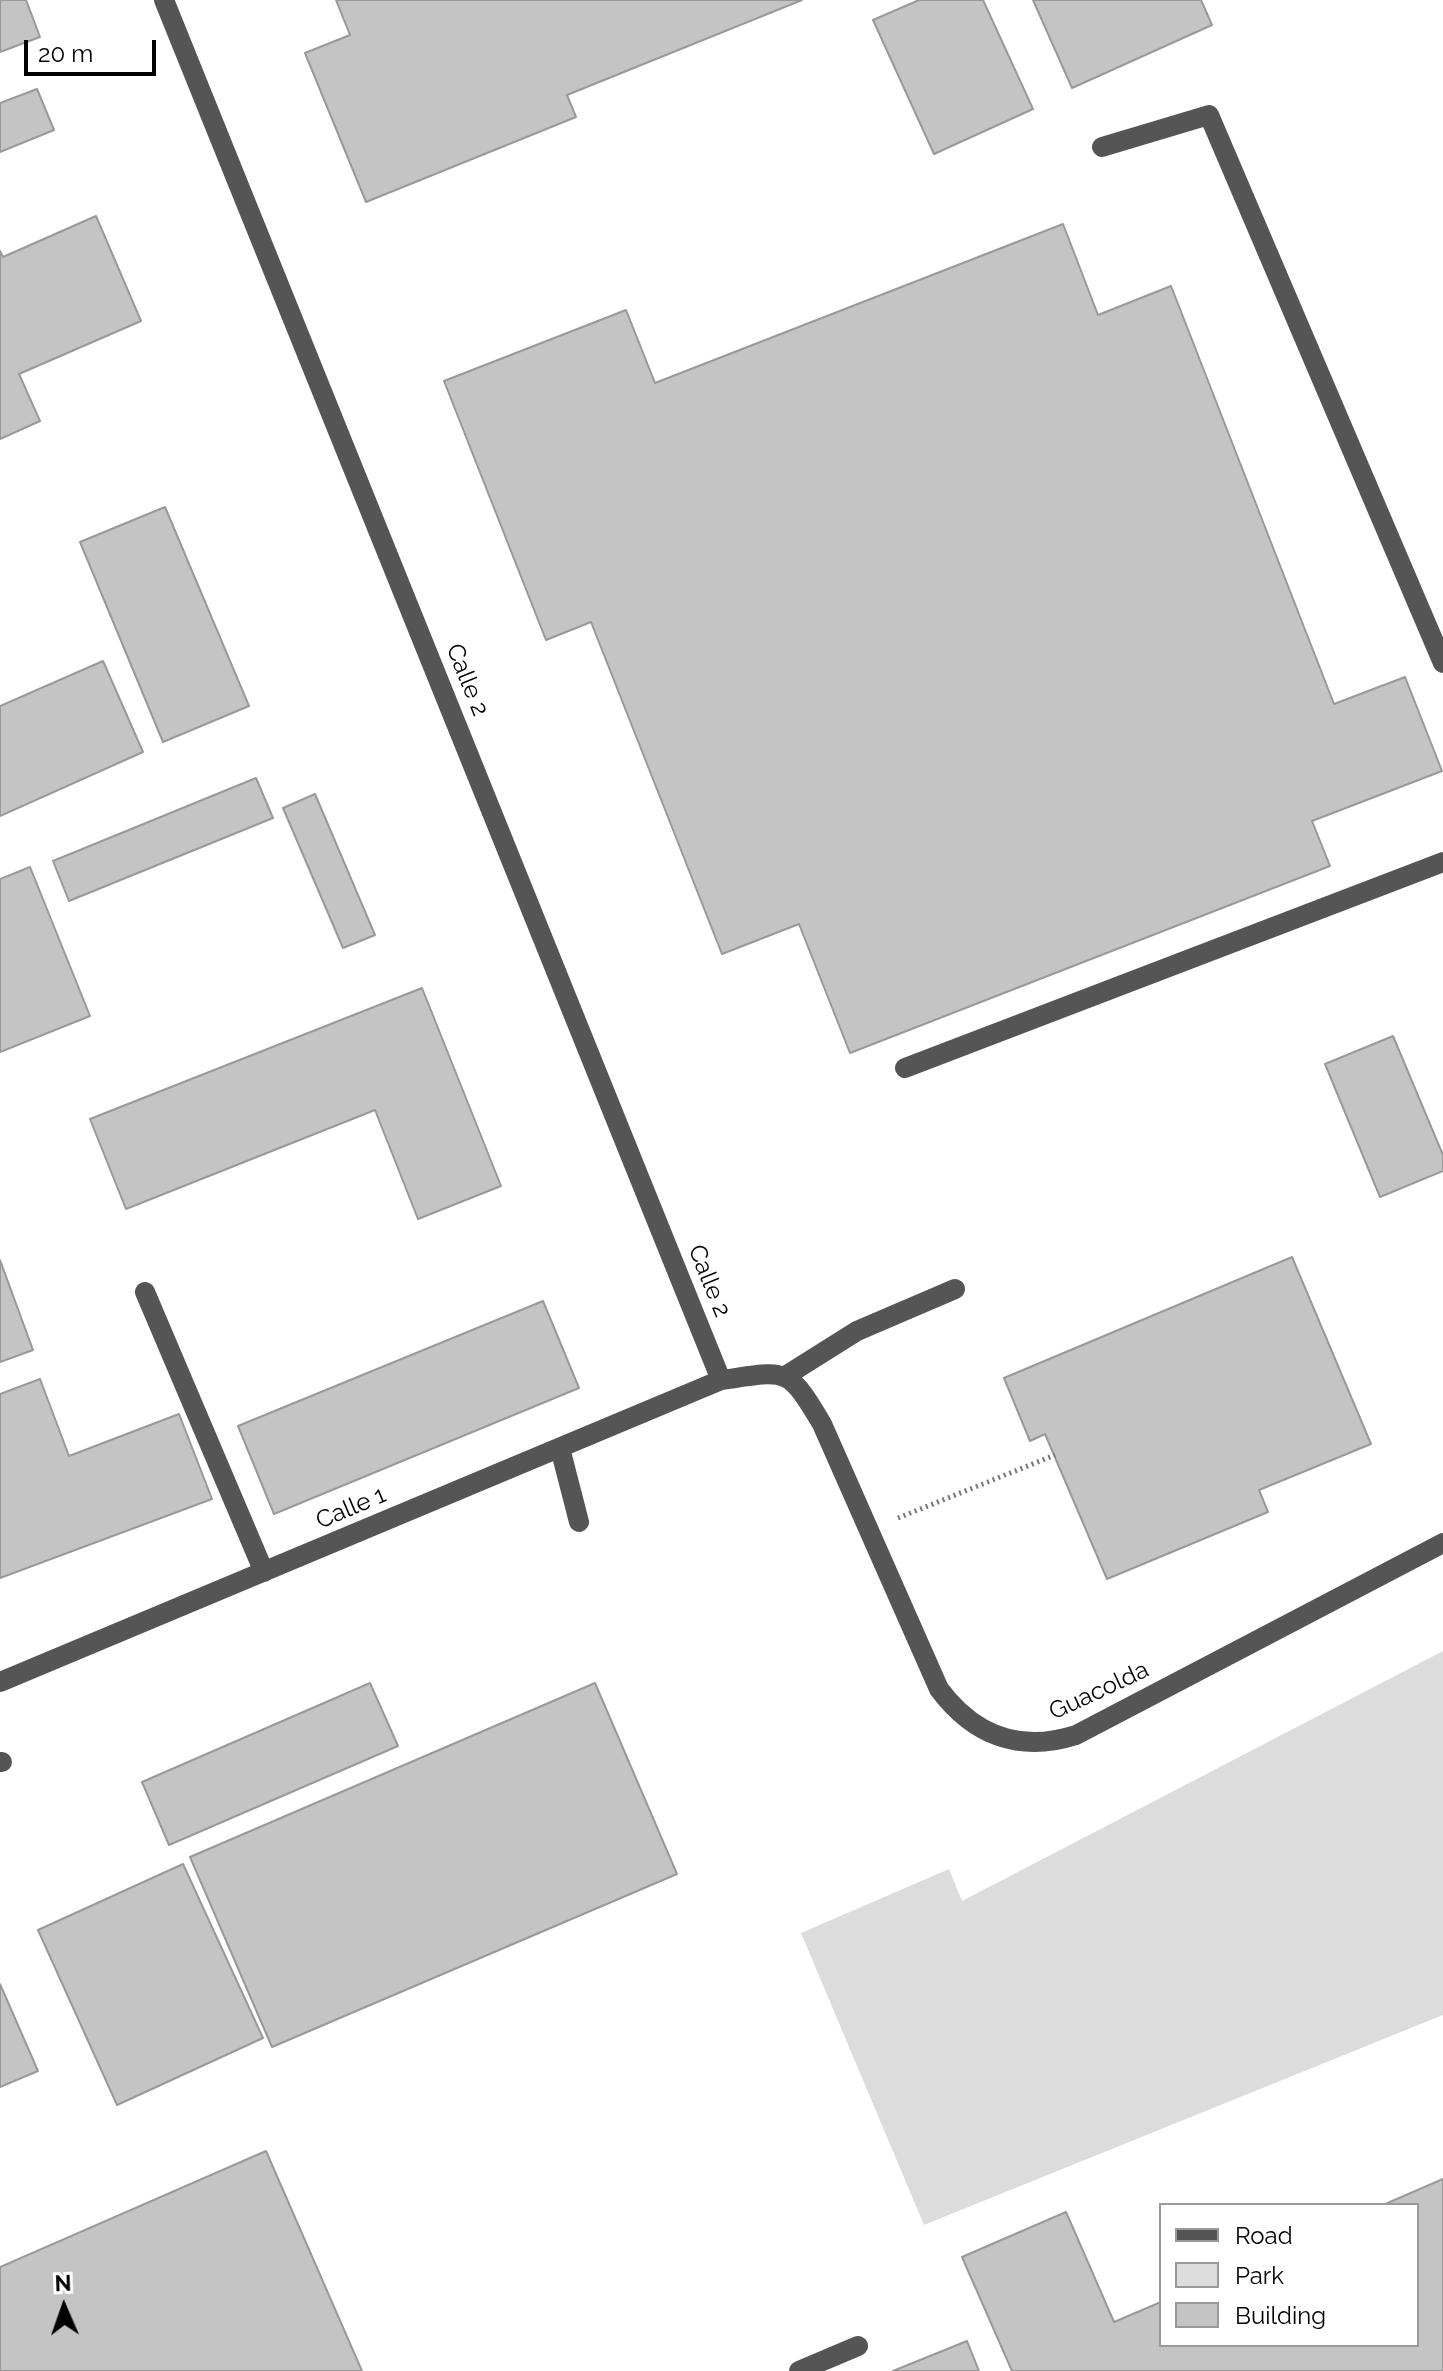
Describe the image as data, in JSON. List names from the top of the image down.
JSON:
{
  "streets": {
    "street": ["Calle 2", "Calle 1", "Guacolda"]
  },
  "crossings": [
    ["Calle 2", "Calle 1"]
  ],
  "legend": ["Road", "Park", "Building"],
  "scale_bar": "20 m",
  "north": "top"
}
